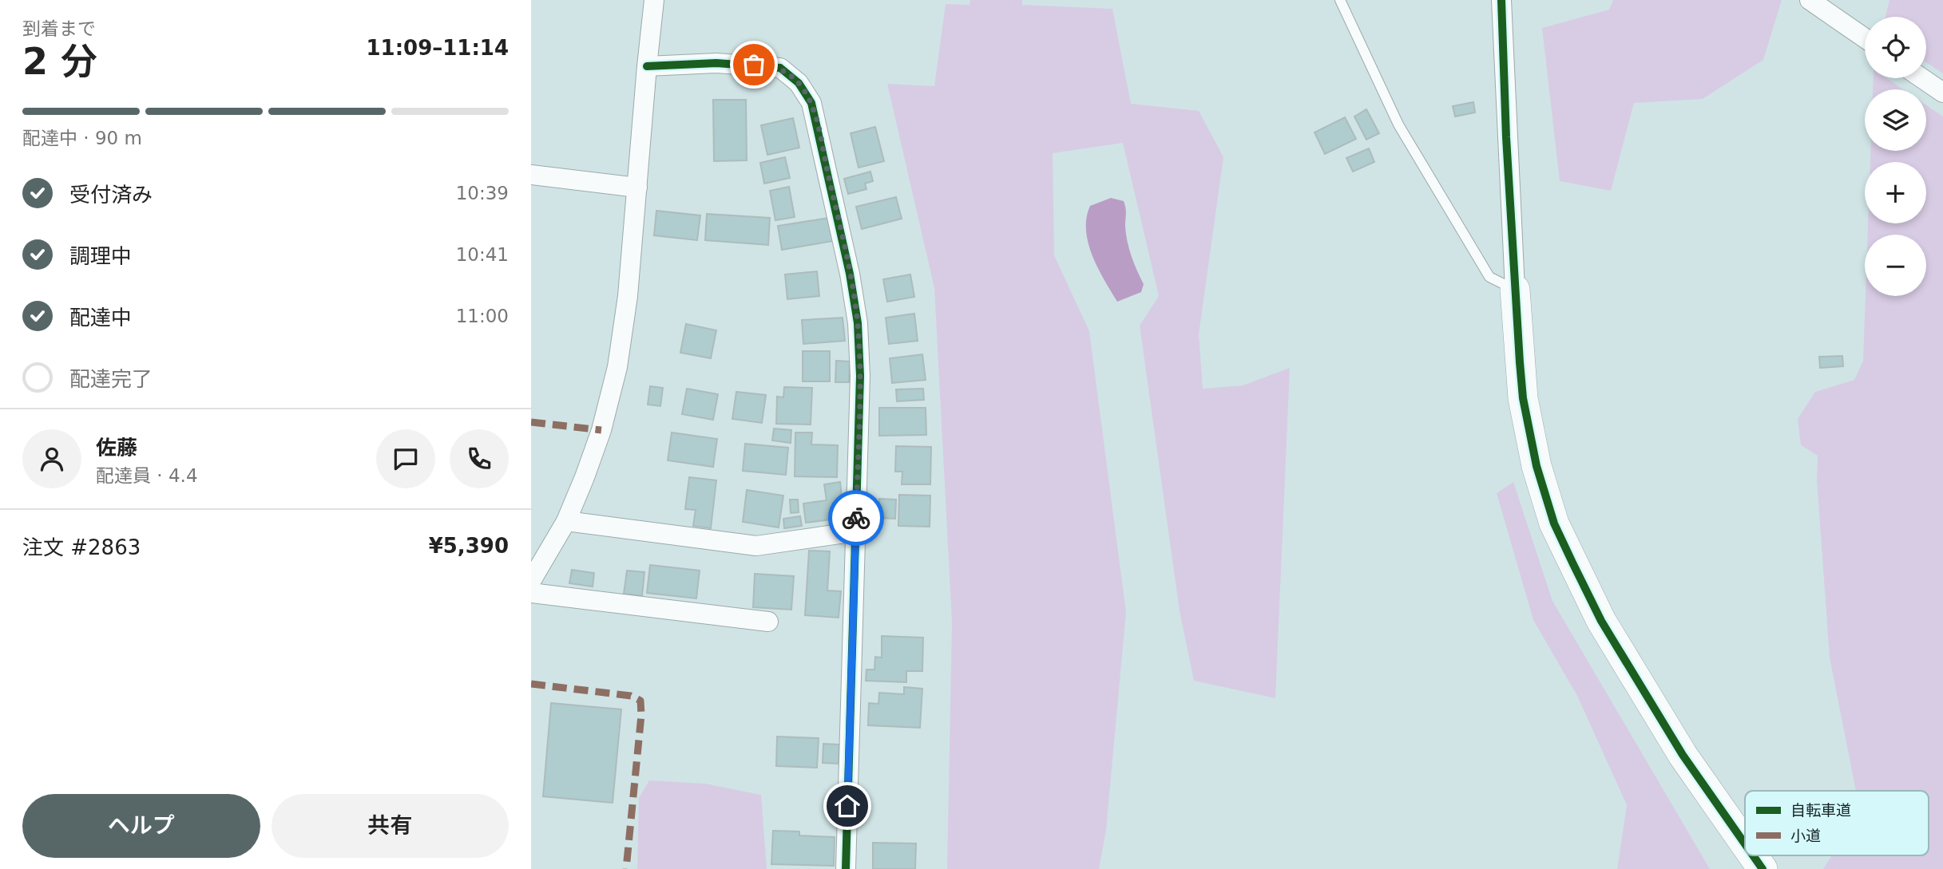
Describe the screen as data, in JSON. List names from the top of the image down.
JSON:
{
  "legend": ["自転車道", "小道"],
  "page": {
    "heading": ["2 分", "到着まで", "11:09–11:14"],
    "panel": [
      "佐藤",
      "配達員 · 4.4",
      "注文 #2863",
      "¥5,390"
    ],
    "map_buttons": ["+", "−"],
    "bar": "配達中 · 90 m",
    "list": [
      ["受付済み", "10:39"],
      ["調理中", "10:41"],
      ["配達中", "11:00"],
      "配達完了"
    ],
    "buttons": ["ヘルプ", "共有"]
  }
}
